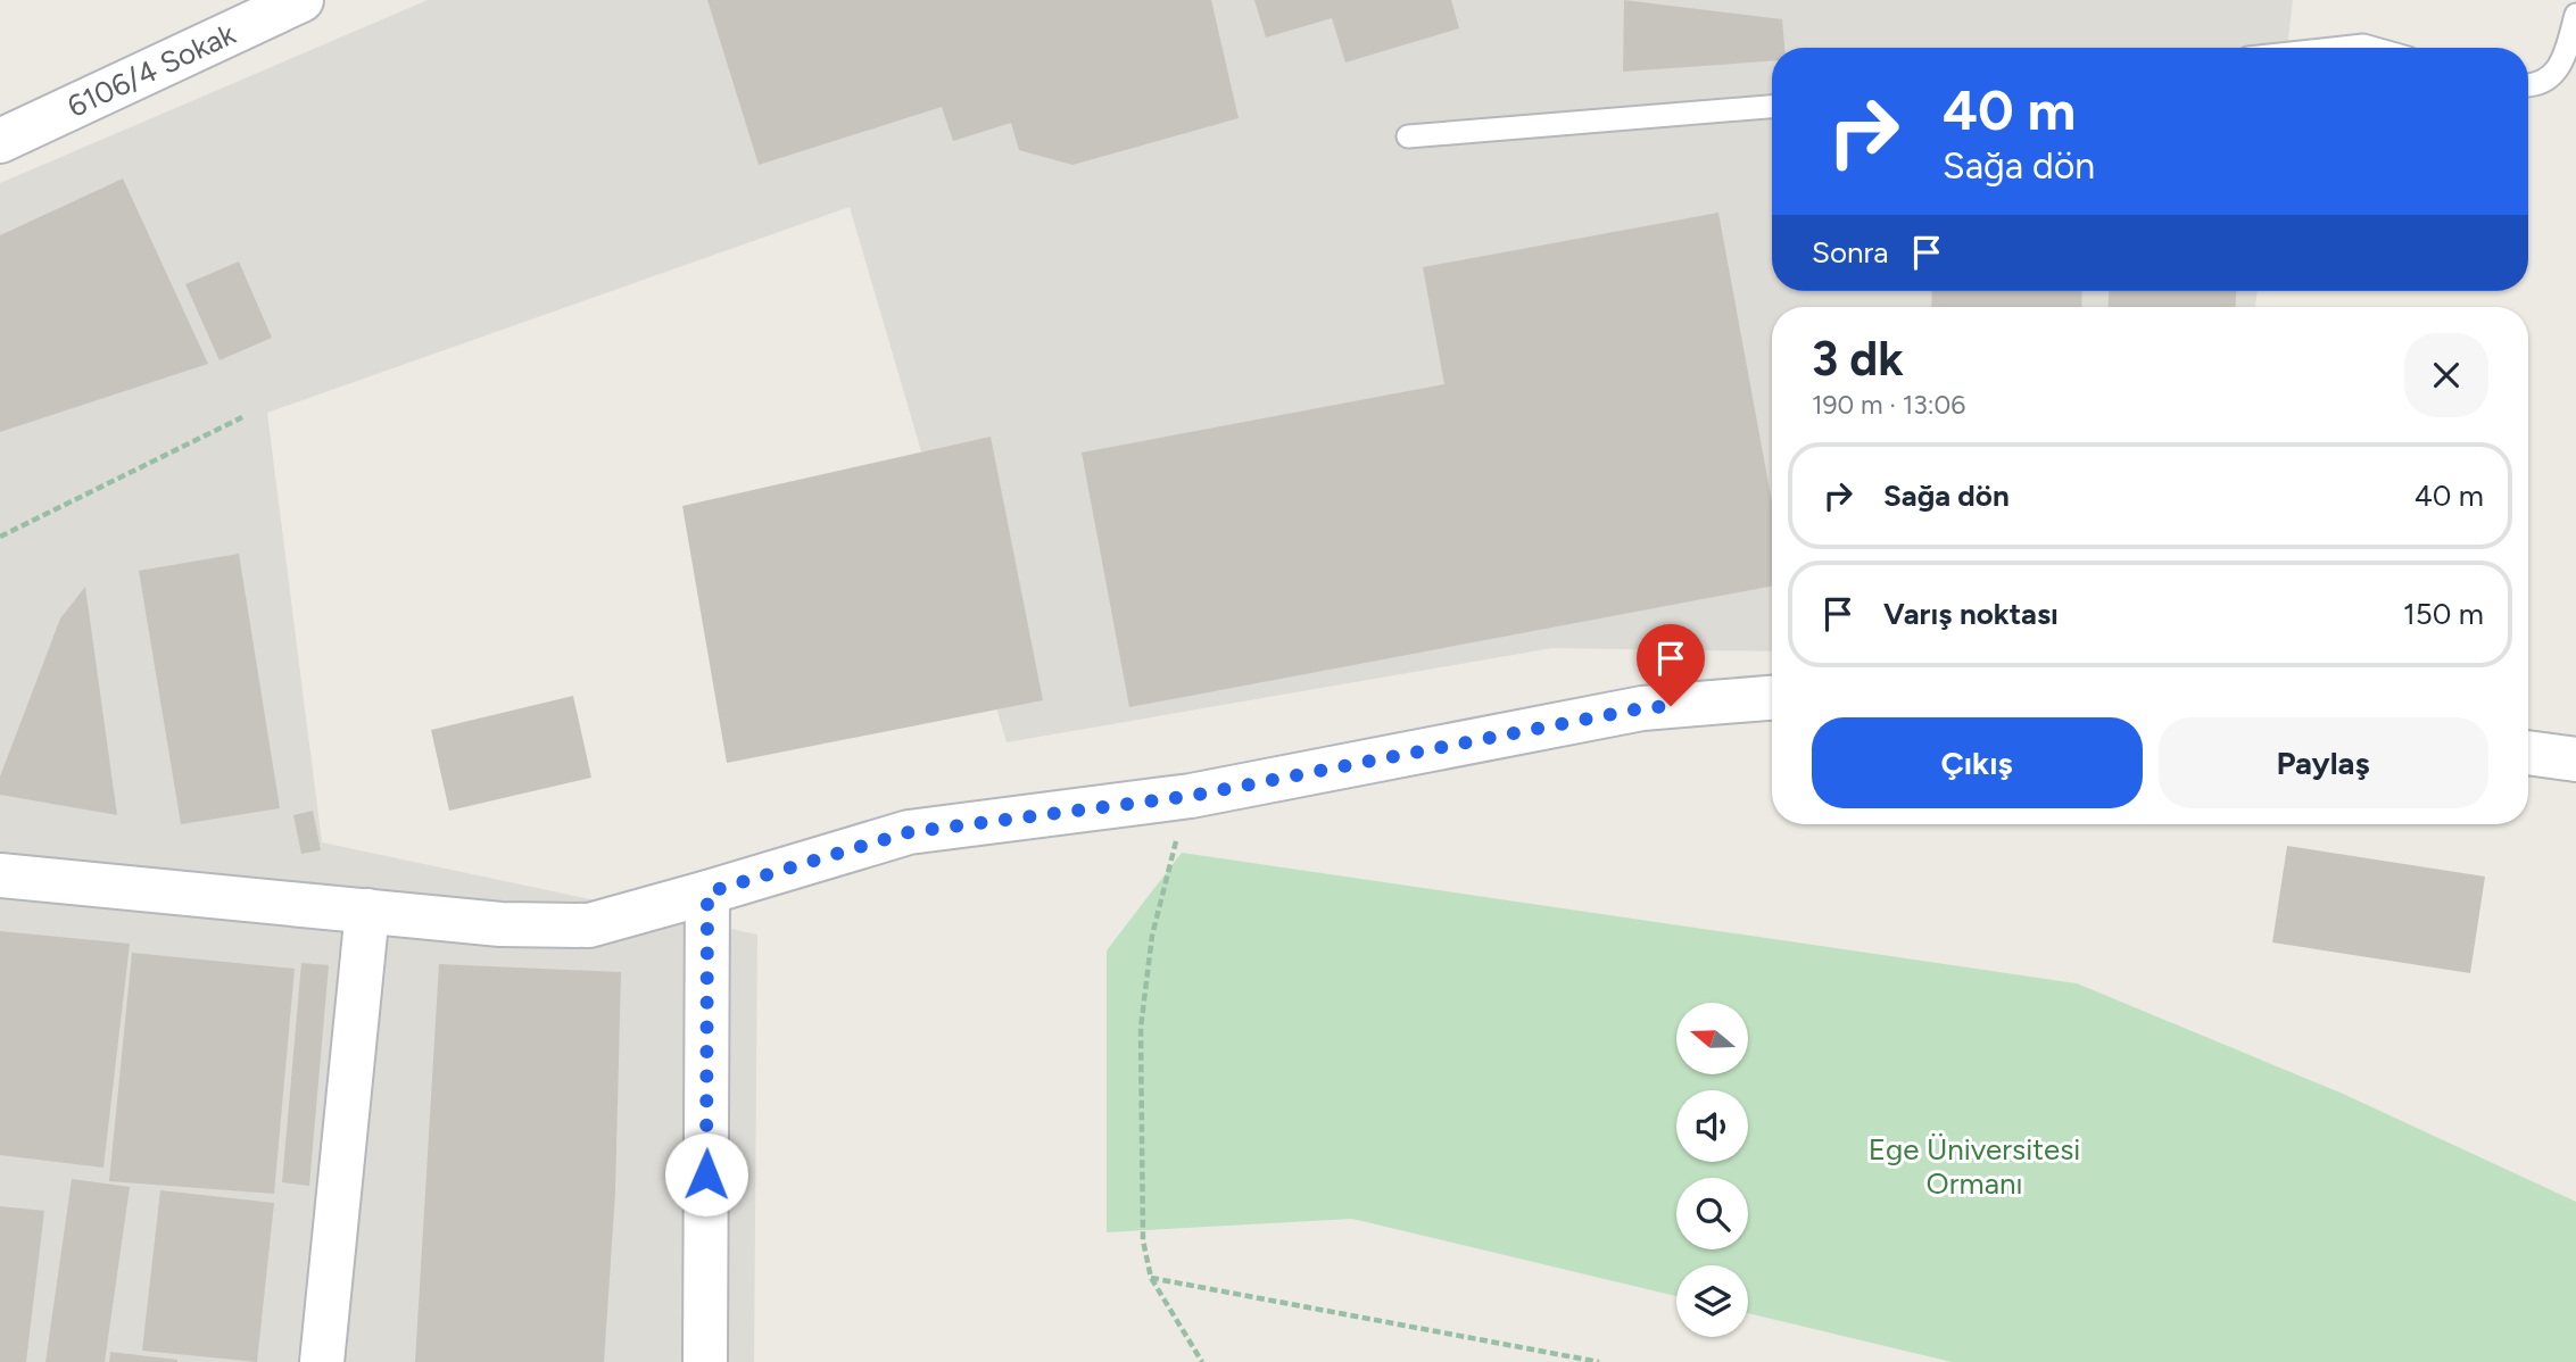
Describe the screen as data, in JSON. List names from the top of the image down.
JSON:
{
  "streets": {
    "street": ["6106/4 Sokak"]
  },
  "parks": ["Ege Üniversitesi Ormanı"],
  "north": "left",
  "page": {
    "turn": ["40 m", "Sağa dön"],
    "then": "Sonra",
    "heading": ["3 dk", "190 m · 13:06"],
    "list": [
      {
        "name": "Sağa dön",
        "value": "40 m"
      },
      {
        "name": "Varış noktası",
        "value": "150 m"
      }
    ],
    "buttons": ["Çıkış", "Paylaş"]
  }
}
